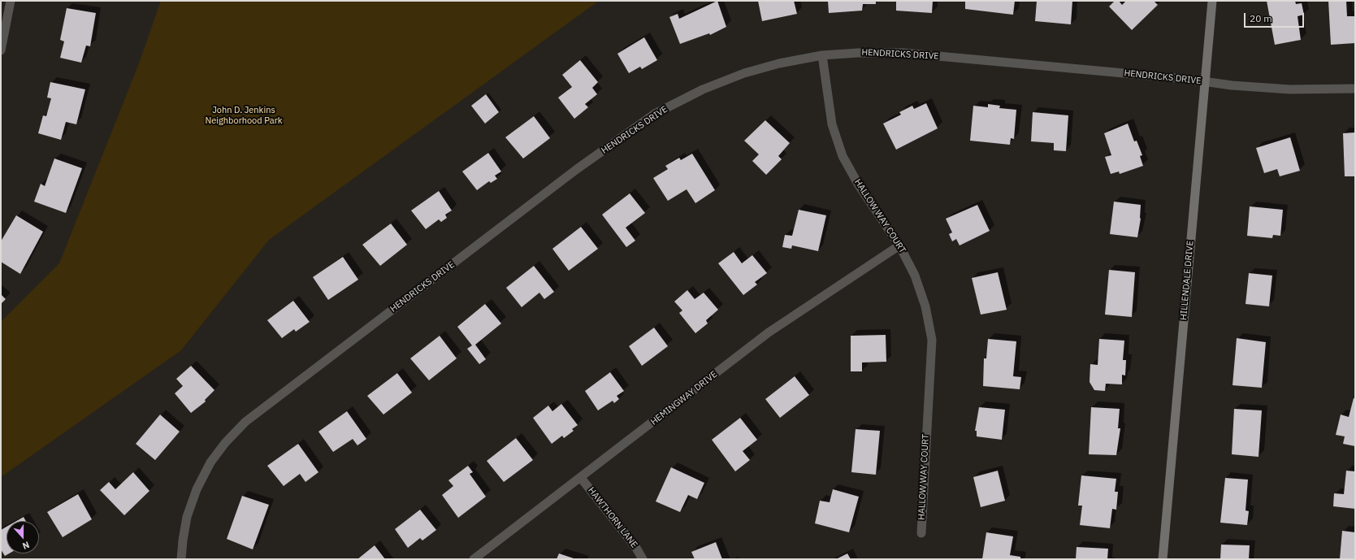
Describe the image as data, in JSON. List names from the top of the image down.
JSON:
{
  "streets": {
    "main road": ["HILLENDALE DRIVE"],
    "street": [
      "HENDRICKS DRIVE",
      "HALLOW WAY COURT",
      "HEMINGWAY DRIVE",
      "HAWTHORN LANE"
    ]
  },
  "crossings": [
    ["HENDRICKS DRIVE", "HALLOW WAY COURT"],
    ["HENDRICKS DRIVE", "HILLENDALE DRIVE"],
    ["HALLOW WAY COURT", "HEMINGWAY DRIVE"],
    ["HEMINGWAY DRIVE", "HAWTHORN LANE"]
  ],
  "parks": ["John D. Jenkins Neighborhood Park"],
  "scale_bar": "20 m",
  "north": "bottom"
}
